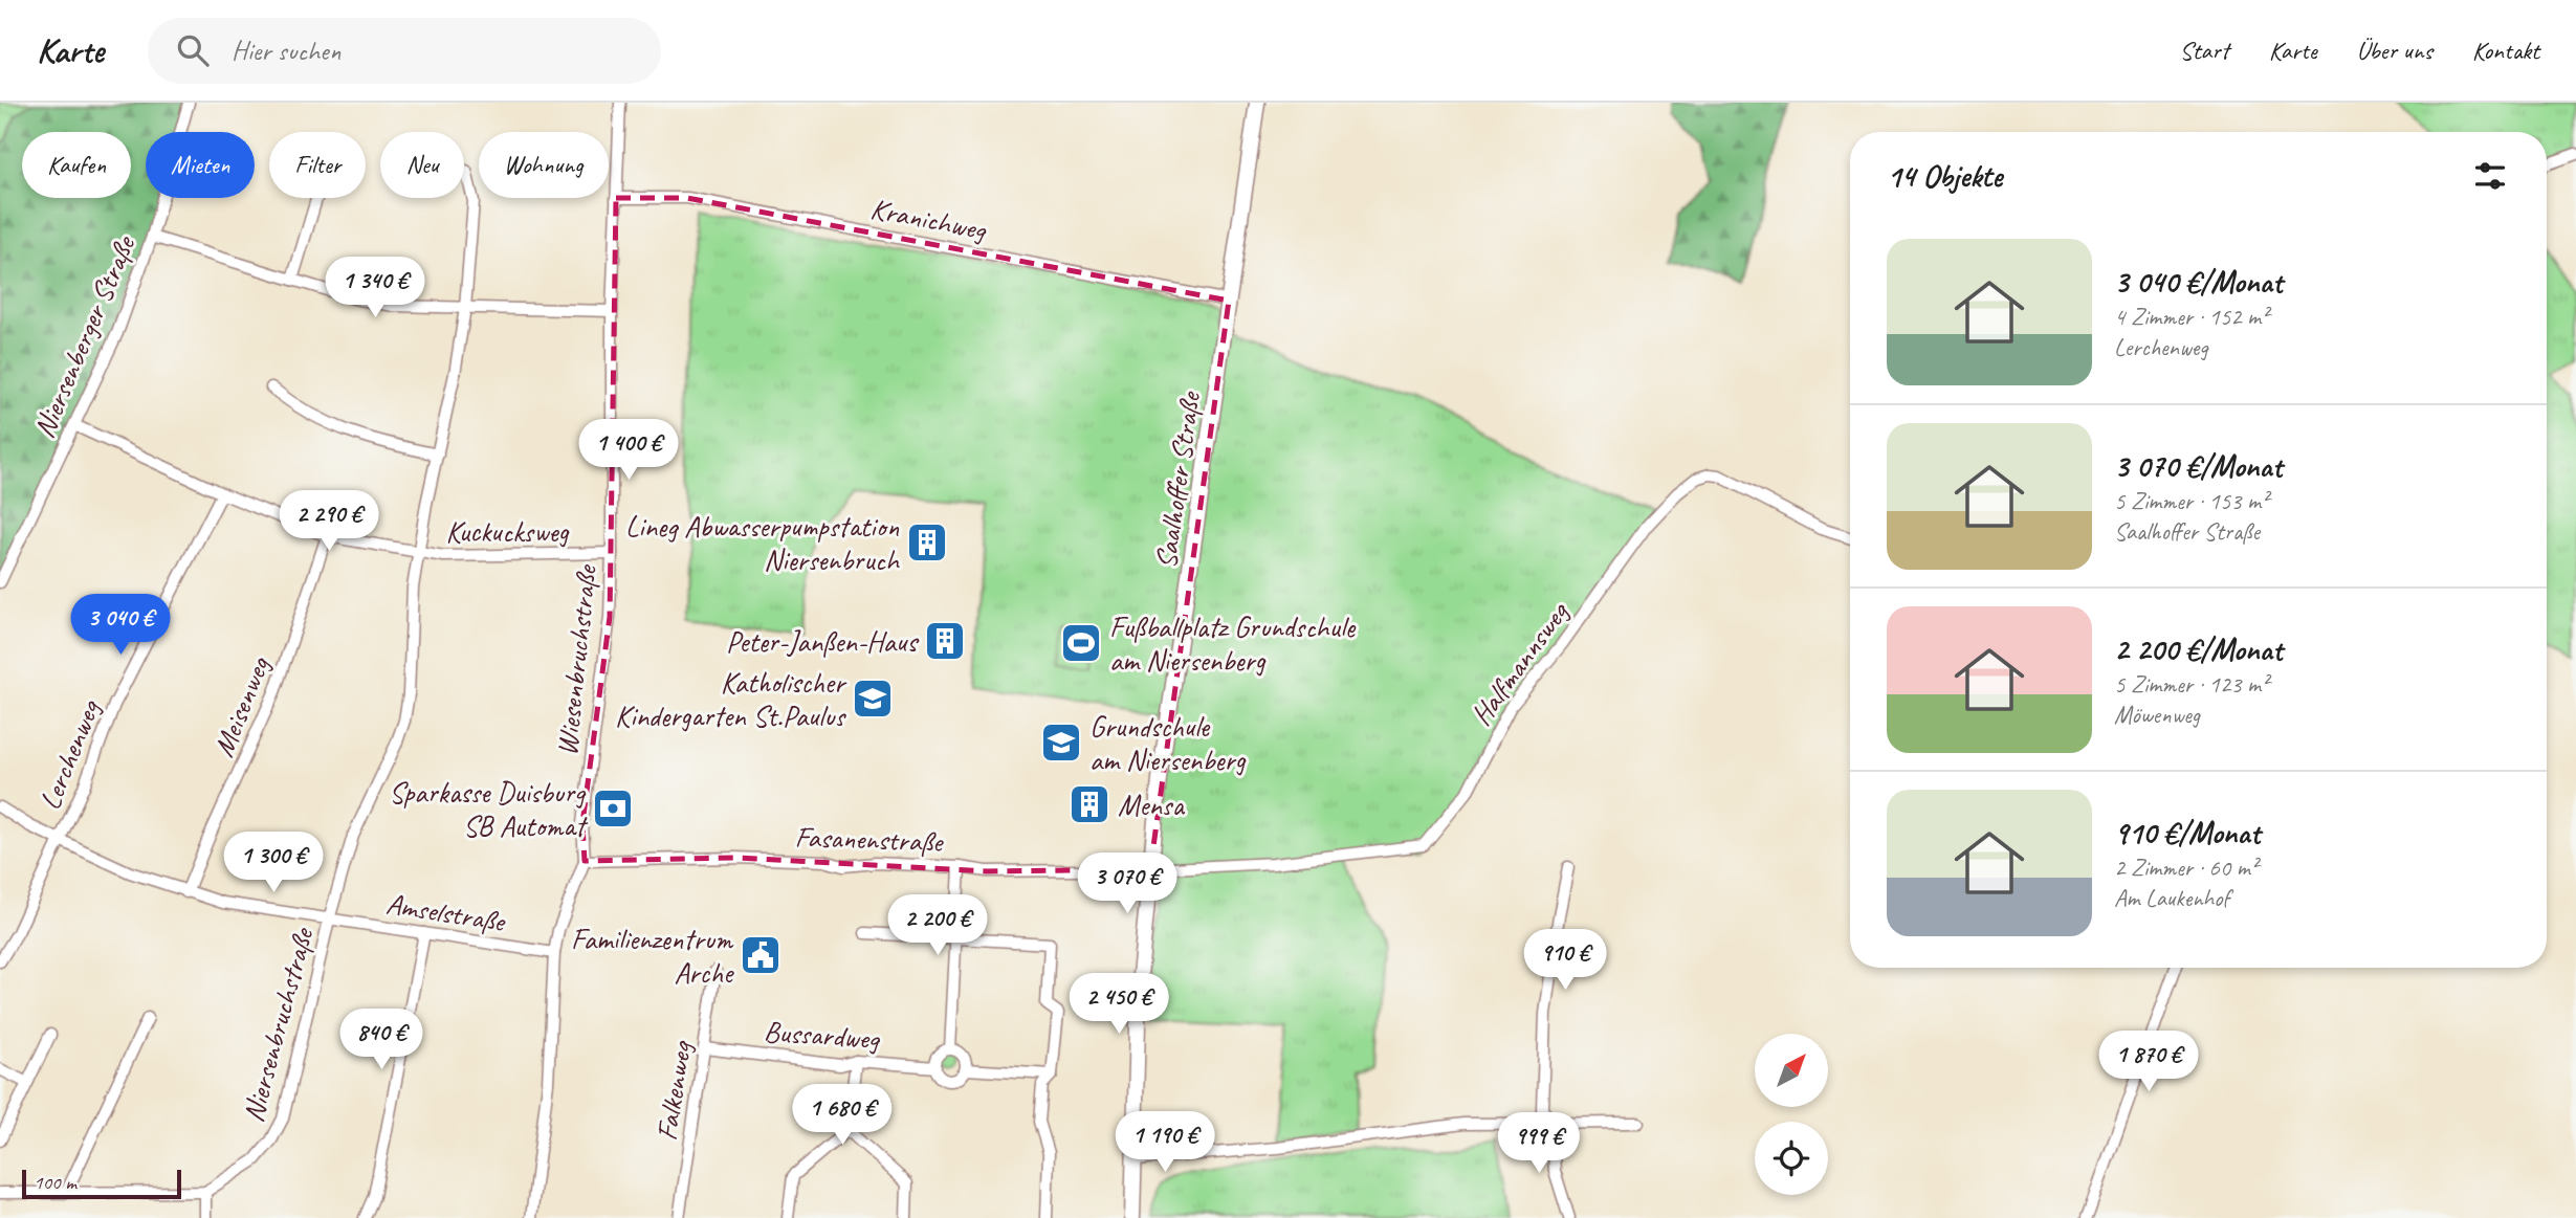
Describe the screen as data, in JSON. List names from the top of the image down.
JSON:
{
  "streets": {
    "main road": ["Saalhoffer Straße"],
    "street": [
      "Kranichweg",
      "Niersenberger Straße",
      "Kuckucksweg",
      "Wiesenbruchstraße",
      "Halfmannsweg",
      "Meisenweg",
      "Lerchenweg",
      "Fasanenstraße",
      "Amselstraße",
      "Niersenbruchstraße",
      "Bussardweg",
      "Falkenweg"
    ]
  },
  "crossings": [
    ["Kranichweg", "Saalhoffer Straße"],
    ["Kranichweg", "Wiesenbruchstraße"],
    ["Niersenberger Straße", "Kuckucksweg"],
    ["Saalhoffer Straße", "Halfmannsweg"],
    ["Saalhoffer Straße", "Fasanenstraße"],
    ["Kuckucksweg", "Wiesenbruchstraße"],
    ["Kuckucksweg", "Meisenweg"],
    ["Kuckucksweg", "Lerchenweg"],
    ["Kuckucksweg", "Niersenbruchstraße"],
    ["Wiesenbruchstraße", "Fasanenstraße"],
    ["Wiesenbruchstraße", "Amselstraße"],
    ["Halfmannsweg", "Fasanenstraße"],
    ["Meisenweg", "Amselstraße"],
    ["Lerchenweg", "Amselstraße"],
    ["Amselstraße", "Niersenbruchstraße"],
    ["Bussardweg", "Falkenweg"]
  ],
  "places": {
    "building": ["Lineg Abwasserpumpstation Niersenbruch", "Peter-Janßen-Haus", "Mensa"],
    "sports": ["Fußballplatz Grundschule am Niersenberg"],
    "school or university": ["Katholischer Kindergarten St.Paulus", "Grundschule am Niersenberg"],
    "bank": ["Sparkasse Duisburg SB Automat"],
    "public building": ["Familienzentrum Arche"]
  },
  "scale_bar": "100 m",
  "north": "top right",
  "page": {
    "header": "Karte",
    "search": "Hier suchen",
    "nav": [
      "Start",
      "Karte",
      "Über uns",
      "Kontakt"
    ],
    "chip": [
      "Kaufen",
      "Mieten",
      "Filter",
      "Neu",
      "Wohnung"
    ],
    "heading": "14 Objekte",
    "list": [
      {
        "name": "3 040 €/Monat",
        "note": "4 Zimmer · 152 m² · Lerchenweg"
      },
      {
        "name": "3 070 €/Monat",
        "note": "5 Zimmer · 153 m² · Saalhoffer Straße"
      },
      {
        "name": "2 200 €/Monat",
        "note": "5 Zimmer · 123 m² · Möwenweg"
      },
      {
        "name": "910 €/Monat",
        "note": "2 Zimmer · 60 m² · Am Laukenhof"
      }
    ],
    "price": [
      "1 340 €",
      "1 400 €",
      "2 290 €",
      "3 040 €",
      "1 300 €",
      "3 070 €",
      "2 200 €",
      "910 €",
      "2 450 €",
      "840 €",
      "1 870 €",
      "1 680 €",
      "1 190 €",
      "999 €"
    ],
    "scale": "100 m"
  }
}
